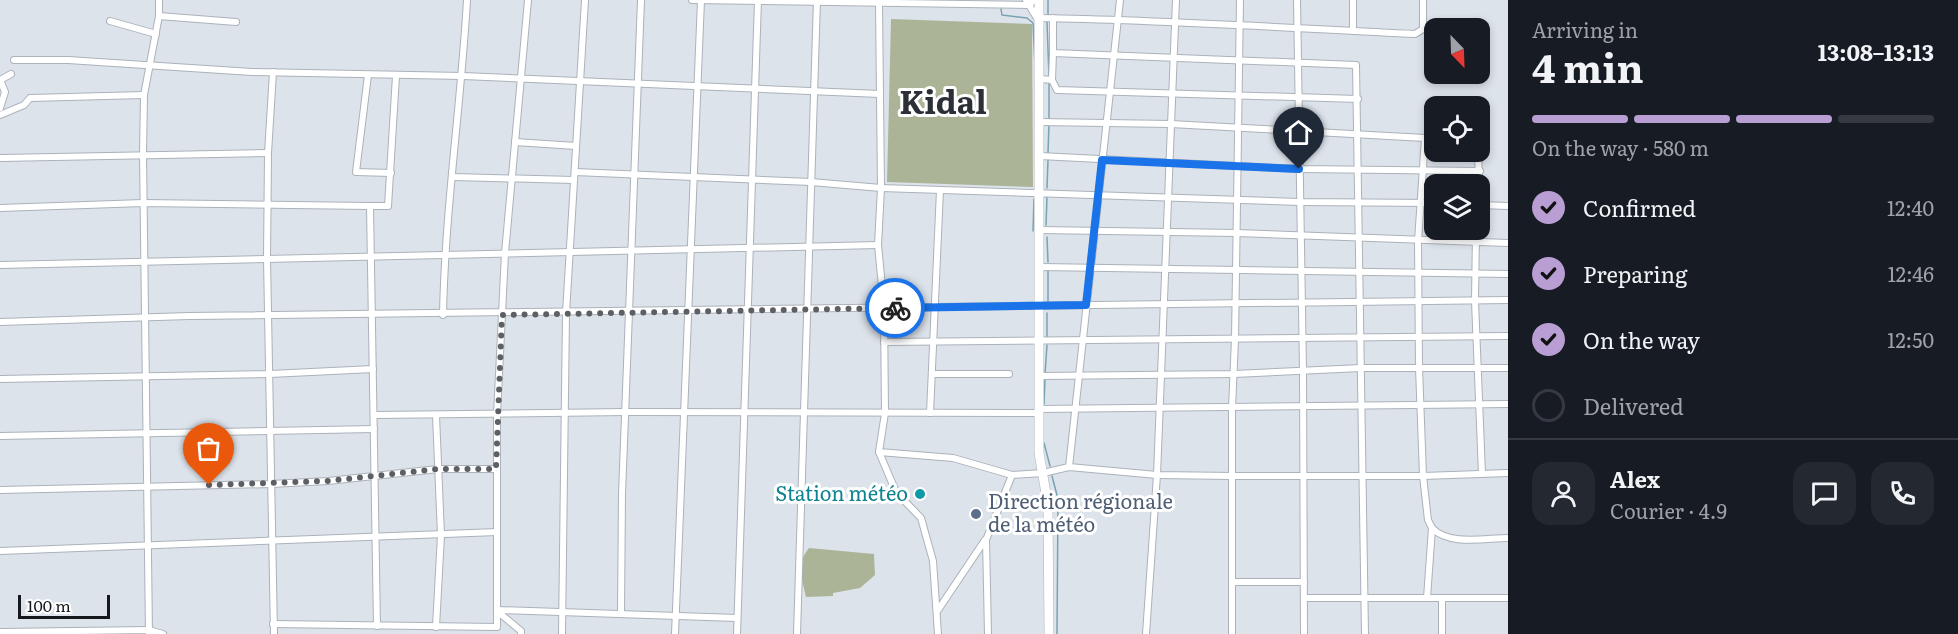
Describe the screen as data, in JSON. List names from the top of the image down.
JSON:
{
  "districts": ["Kidal"],
  "places": ["Station météo", "Direction régionale de la météo"],
  "scale_bar": "100 m",
  "north": "bottom right",
  "page": {
    "heading": ["4 min", "Arriving in", "13:08–13:13"],
    "panel": ["Alex", "Courier · 4.9"],
    "bar": "On the way · 580 m",
    "list": [
      ["Confirmed", "12:40"],
      ["Preparing", "12:46"],
      ["On the way", "12:50"],
      "Delivered"
    ],
    "scale": "100 m"
  }
}
